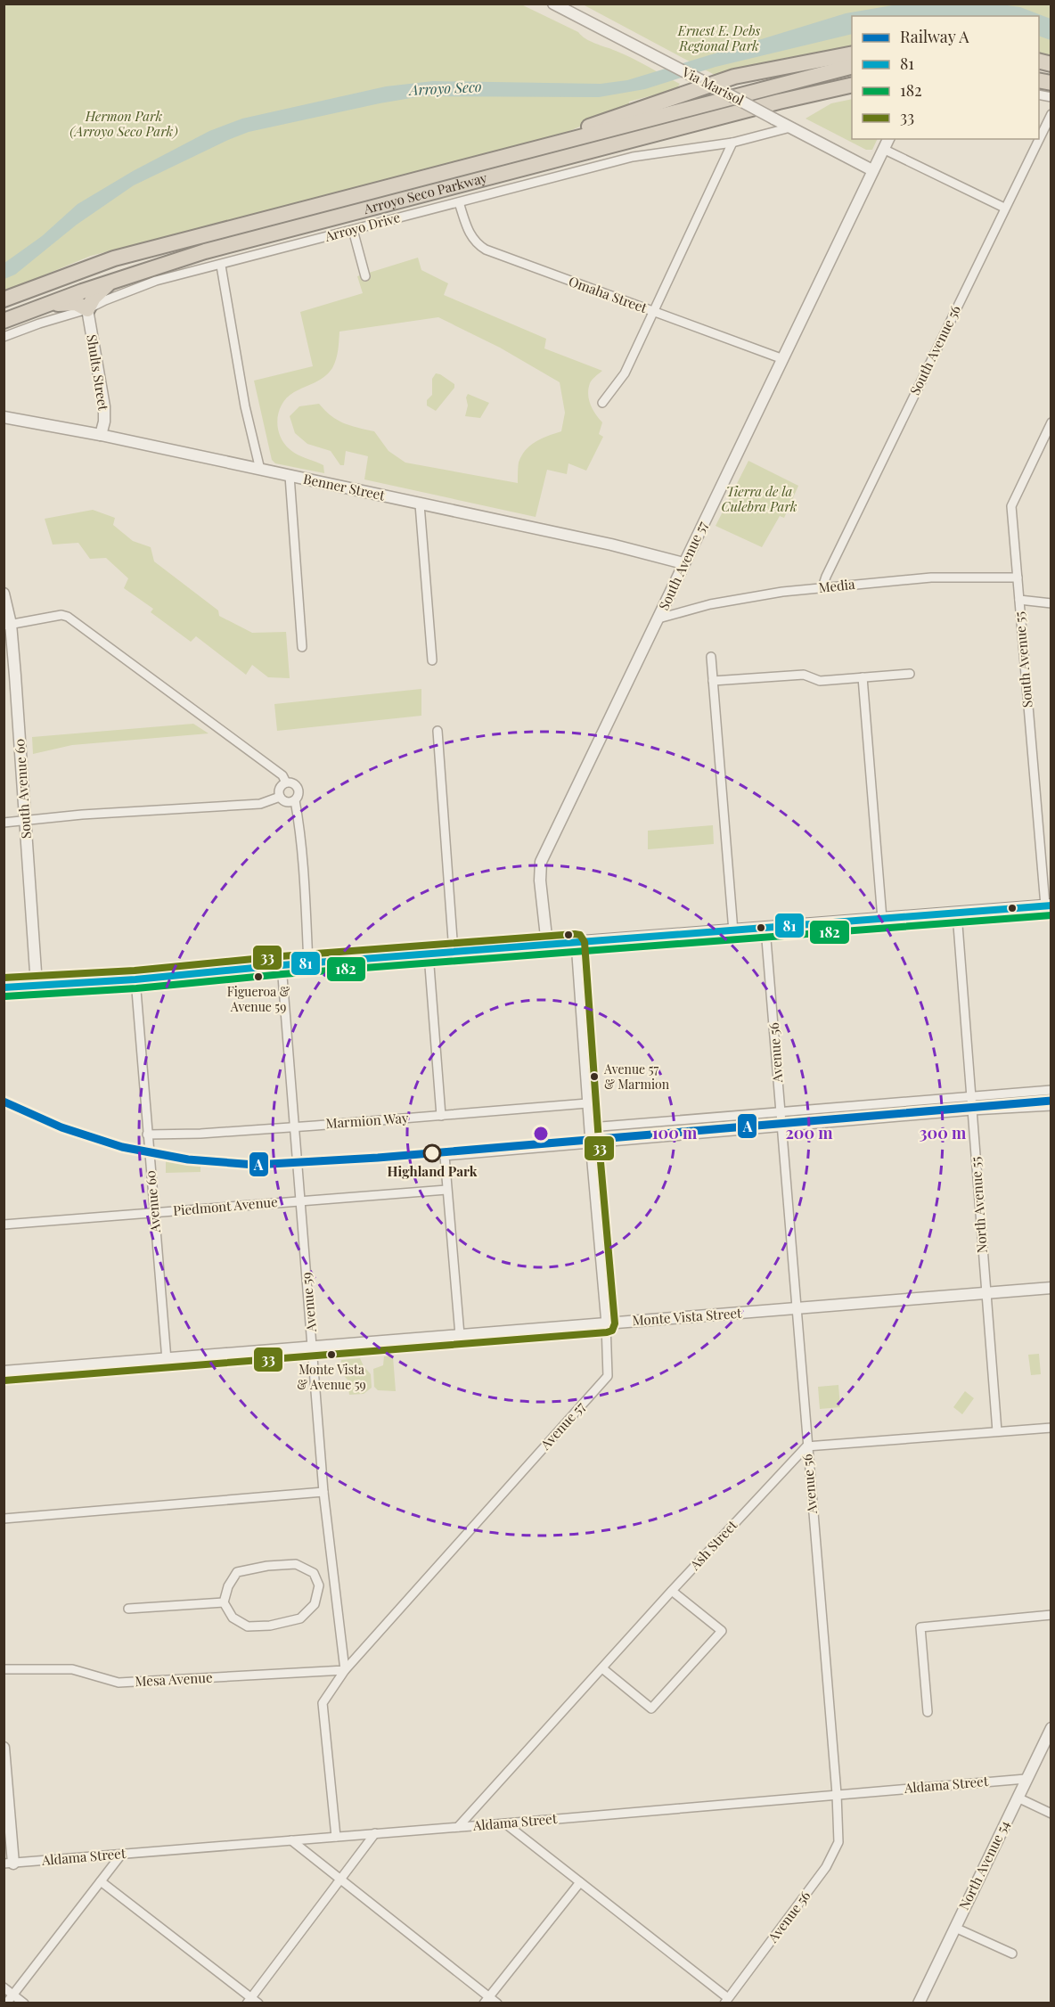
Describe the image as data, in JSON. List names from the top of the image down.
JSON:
{
  "streets": {
    "highway": ["Arroyo Seco Parkway"],
    "street": [
      "Via Marisol",
      "Arroyo Drive",
      "Omaha Street",
      "South Avenue 56",
      "Shults Street",
      "Benner Street",
      "South Avenue 57",
      "Media",
      "South Avenue 55",
      "South Avenue 60",
      "Avenue 56",
      "Marmion Way",
      "Avenue 60",
      "North Avenue 55",
      "Piedmont Avenue",
      "Avenue 59",
      "Monte Vista Street",
      "Avenue 57",
      "Ash Street",
      "Mesa Avenue",
      "Aldama Street",
      "North Avenue 54"
    ]
  },
  "crossings": [
    ["Via Marisol", "Arroyo Drive"],
    ["Via Marisol", "South Avenue 57"],
    ["Arroyo Drive", "Omaha Street"],
    ["Arroyo Drive", "Shults Street"],
    ["Omaha Street", "South Avenue 57"],
    ["South Avenue 56", "Media"],
    ["Shults Street", "Benner Street"],
    ["Benner Street", "South Avenue 57"],
    ["South Avenue 57", "Media"],
    ["Media", "South Avenue 55"],
    ["Avenue 56", "Monte Vista Street"],
    ["Avenue 56", "Ash Street"],
    ["Avenue 56", "Aldama Street"],
    ["Marmion Way", "Avenue 60"],
    ["Marmion Way", "Avenue 59"],
    ["Marmion Way", "Avenue 57"],
    ["Avenue 60", "Piedmont Avenue"],
    ["Avenue 60", "Monte Vista Street"],
    ["North Avenue 55", "Monte Vista Street"],
    ["Piedmont Avenue", "Avenue 59"],
    ["Avenue 59", "Monte Vista Street"],
    ["Avenue 59", "Avenue 57"],
    ["Avenue 59", "Mesa Avenue"],
    ["Monte Vista Street", "Avenue 57"],
    ["Avenue 57", "Mesa Avenue"],
    ["Avenue 57", "Aldama Street"],
    ["Ash Street", "Aldama Street"],
    ["Aldama Street", "North Avenue 54"]
  ],
  "water": ["Arroyo Seco"],
  "parks": ["Ernest E. Debs Regional Park", "Hermon Park (Arroyo Seco Park)", "Tierra de la Culebra Park"],
  "places": [
    "Figueroa & Avenue 59",
    "Avenue 57 & Marmion",
    "Highland Park",
    "Monte Vista & Avenue 59"
  ],
  "lines": [
    "transit line 81",
    "transit line 182",
    "transit line 33",
    "rail line A"
  ],
  "legend": [
    "Railway A",
    "81",
    "182",
    "33"
  ],
  "rings": ["100 m", "200 m", "300 m"]
}
